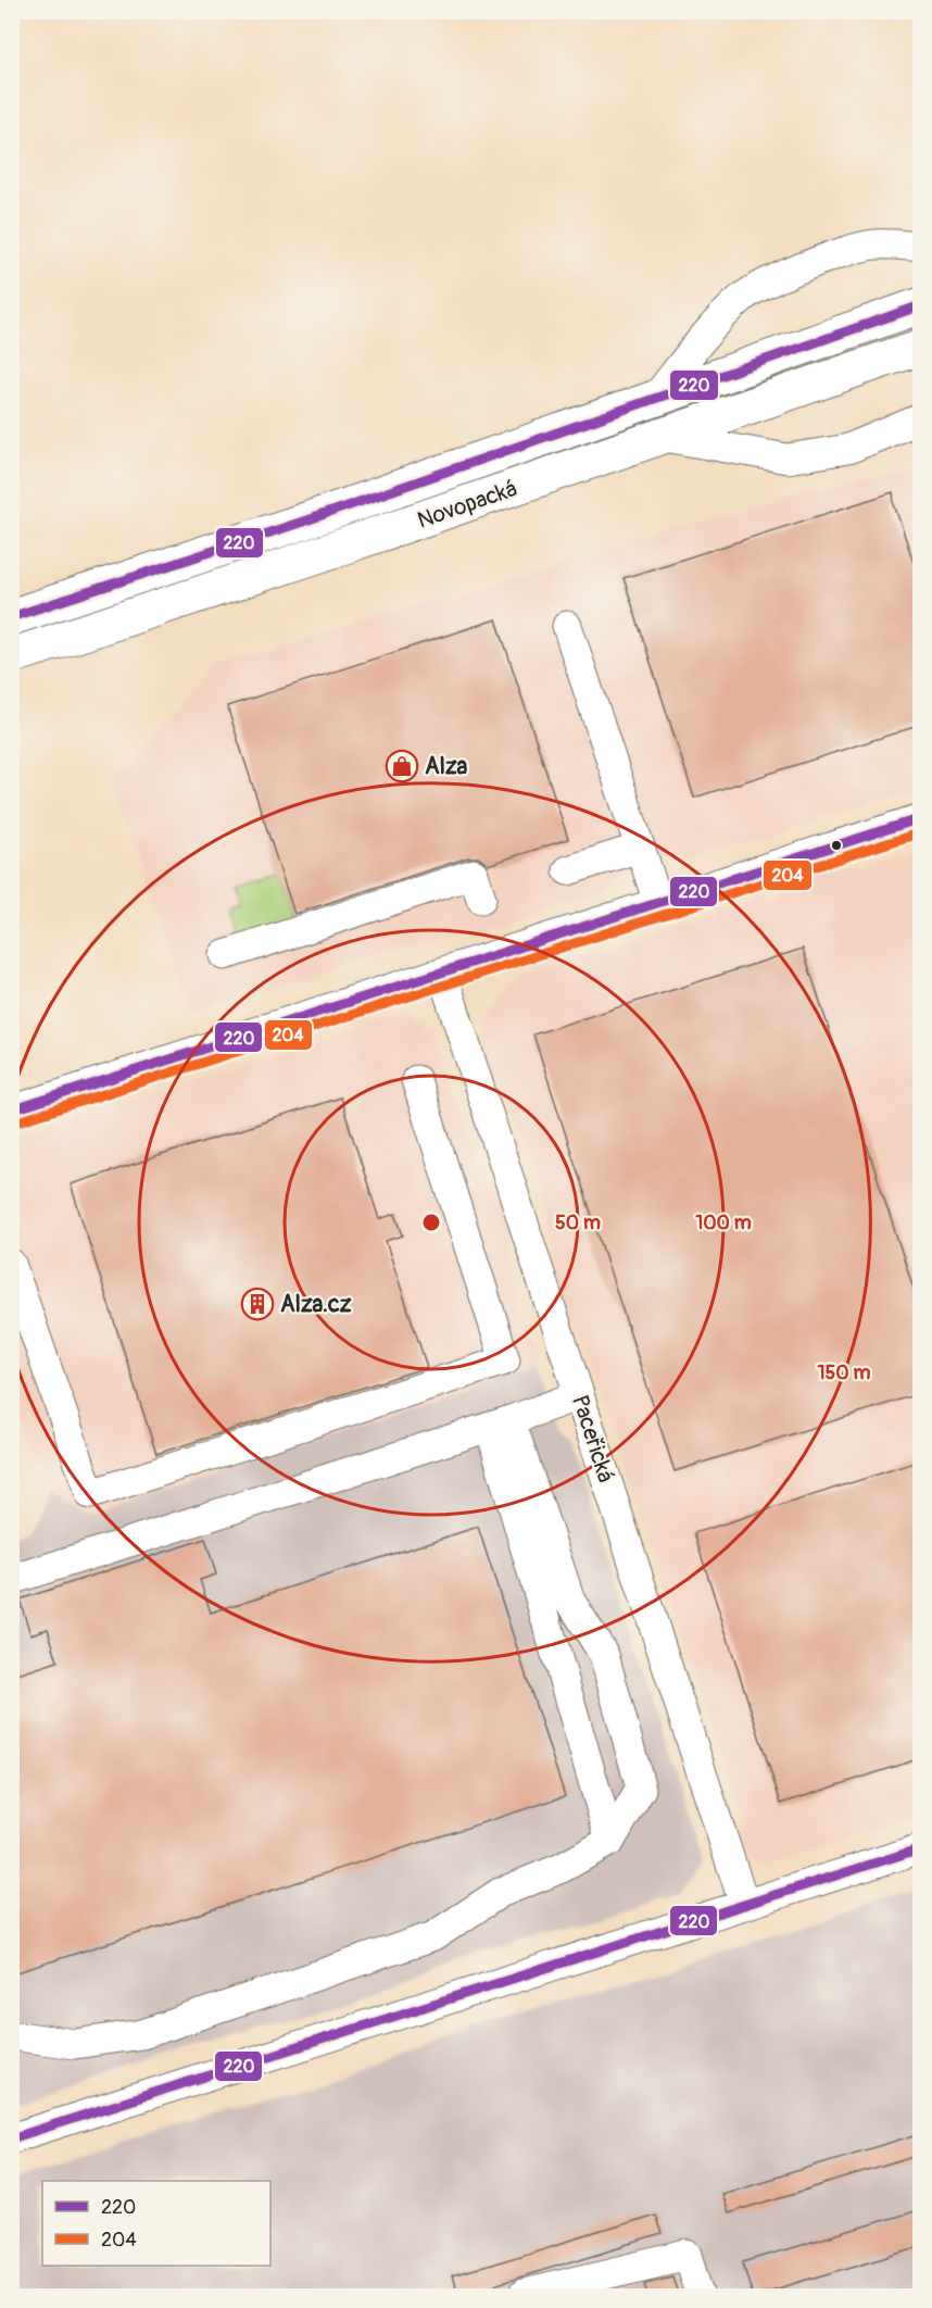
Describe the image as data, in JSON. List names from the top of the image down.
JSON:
{
  "streets": {
    "highway": ["Novopacká"],
    "street": ["Paceřická"]
  },
  "places": {
    "shop": ["Alza"],
    "building": ["Alza.cz"]
  },
  "lines": ["transit line 220", "transit line 204"],
  "legend": ["220", "204"],
  "rings": ["50 m", "100 m", "150 m"]
}
